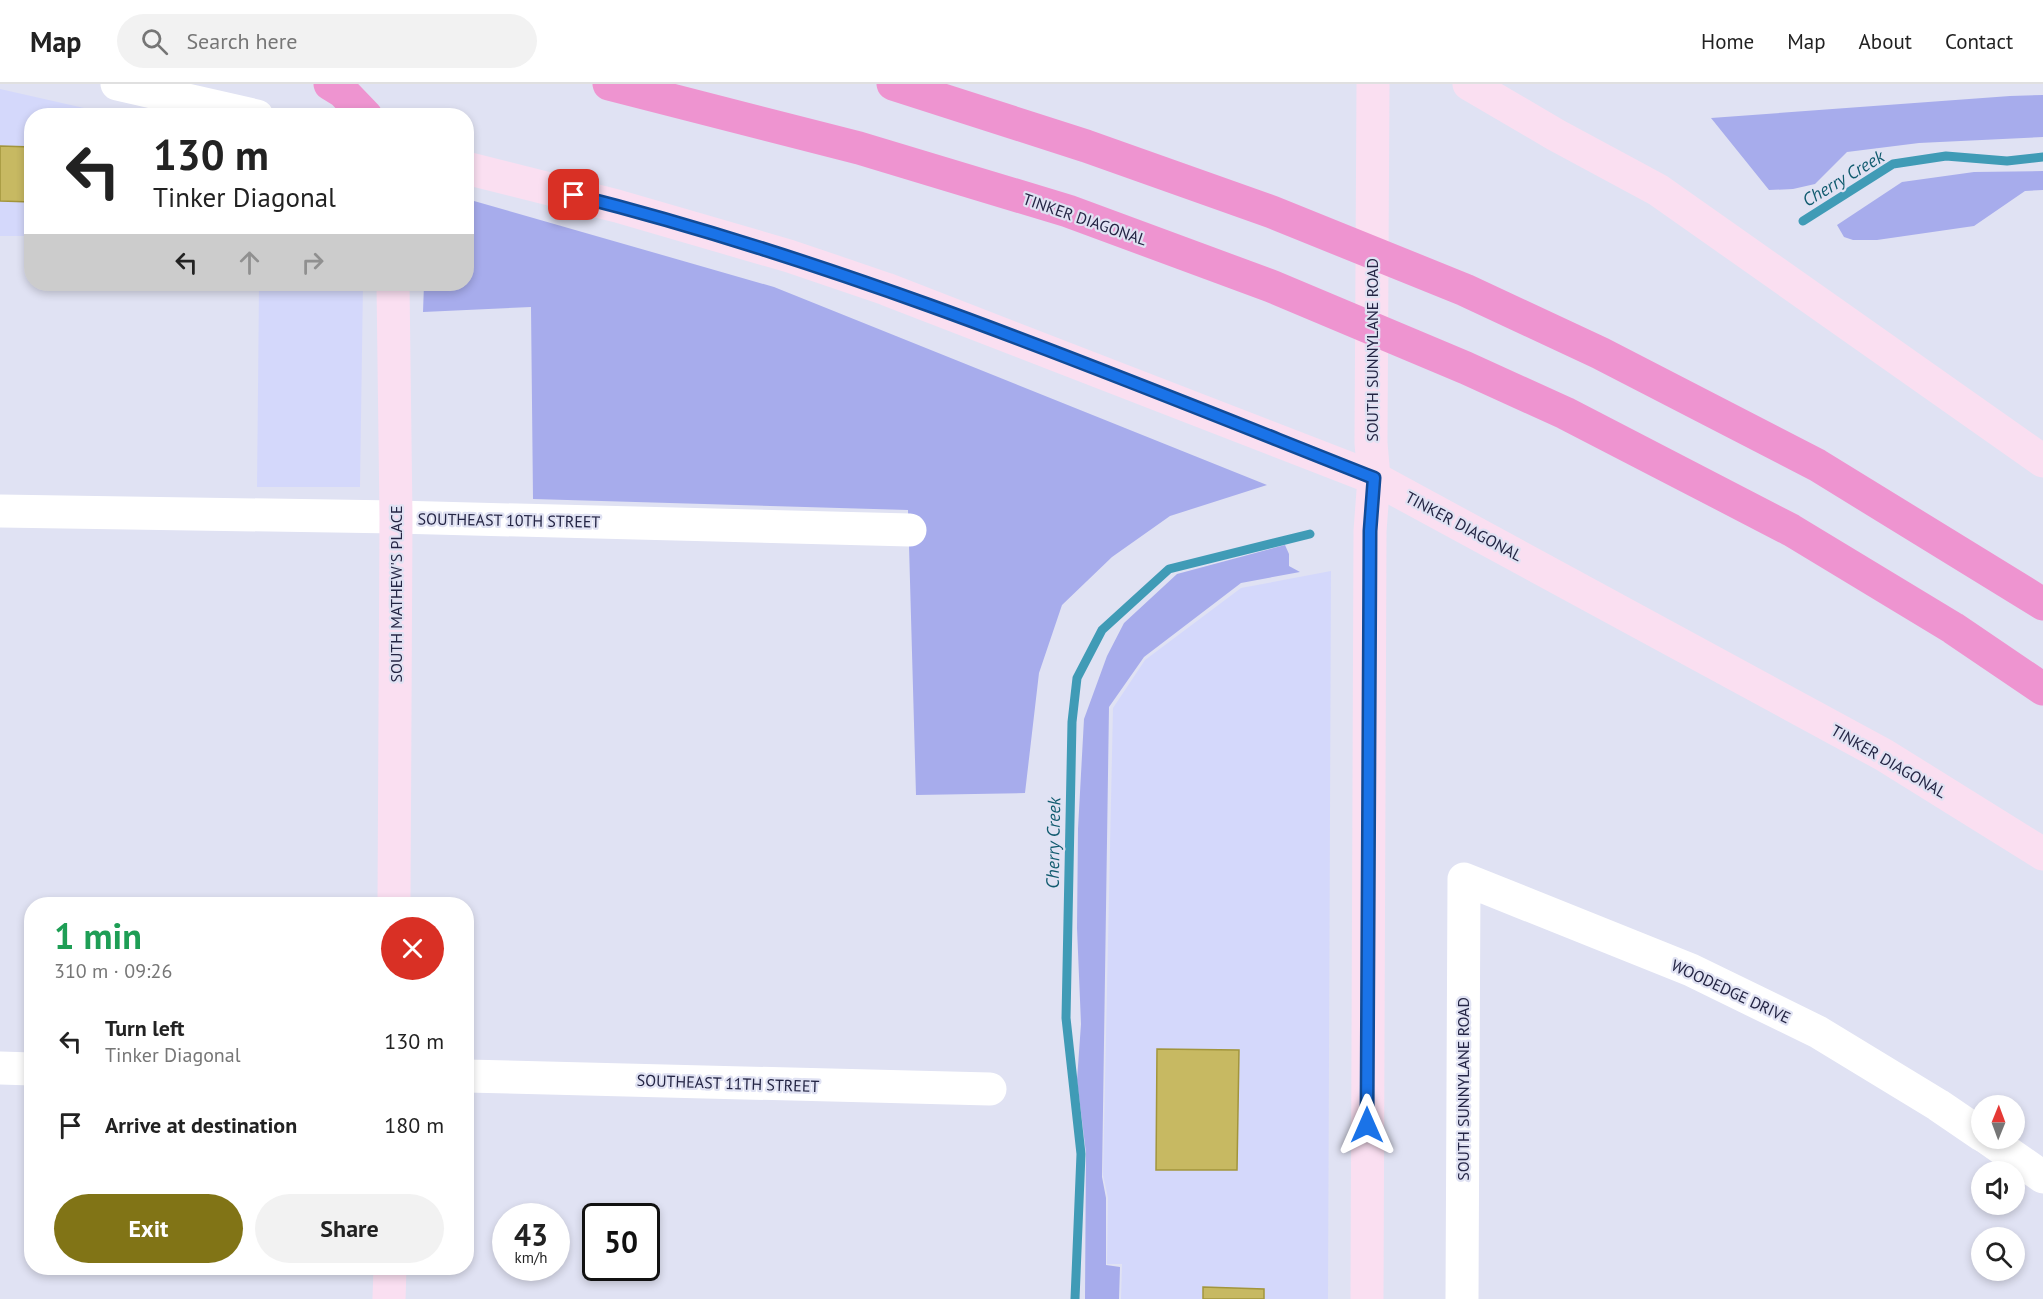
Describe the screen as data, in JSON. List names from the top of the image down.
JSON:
{
  "streets": {
    "highway": ["TINKER DIAGONAL"],
    "street": [
      "SOUTH SUNNYLANE ROAD",
      "SOUTHEAST 10TH STREET",
      "SOUTH MATHEW'S PLACE",
      "WOODEDGE DRIVE",
      "SOUTHEAST 11TH STREET"
    ]
  },
  "crossings": [
    ["TINKER DIAGONAL", "SOUTH SUNNYLANE ROAD"],
    ["SOUTH SUNNYLANE ROAD", "WOODEDGE DRIVE"],
    ["SOUTHEAST 10TH STREET", "SOUTH MATHEW'S PLACE"]
  ],
  "water": ["Cherry Creek"],
  "north": "top",
  "page": {
    "header": "Map",
    "search": "Search here",
    "nav": [
      "Home",
      "Map",
      "About",
      "Contact"
    ],
    "turn": ["130 m", "Tinker Diagonal"],
    "heading": ["1 min", "310 m · 09:26"],
    "list": [
      {
        "name": "Turn left",
        "note": "Tinker Diagonal",
        "value": "130 m"
      },
      {
        "name": "Arrive at destination",
        "value": "180 m"
      }
    ],
    "buttons": ["Exit", "Share"],
    "speed": "43 km/h",
    "limit": "50"
  }
}
